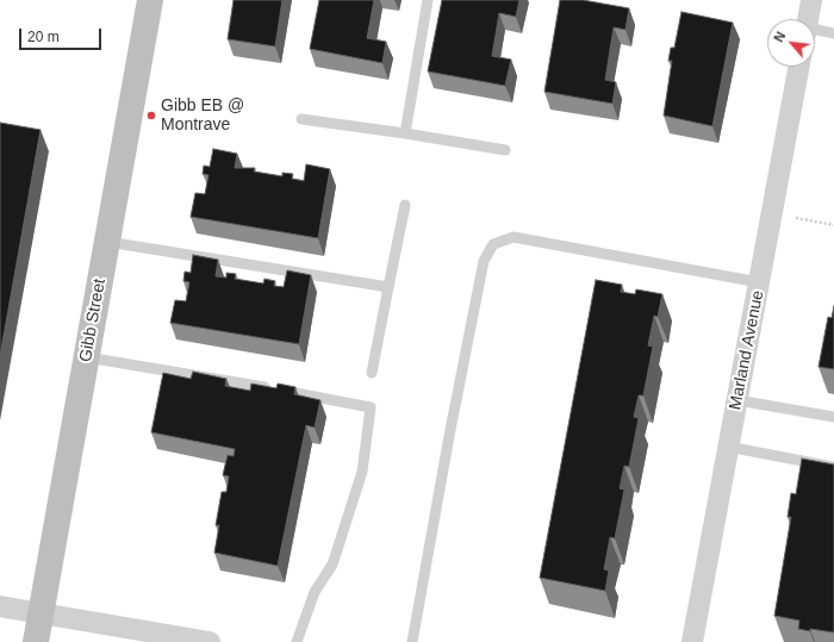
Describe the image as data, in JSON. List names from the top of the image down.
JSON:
{
  "streets": {
    "main road": ["Gibb Street"],
    "street": ["Marland Avenue"]
  },
  "places": ["Gibb EB @ Montrave"],
  "scale_bar": "20 m",
  "north": "top left"
}
